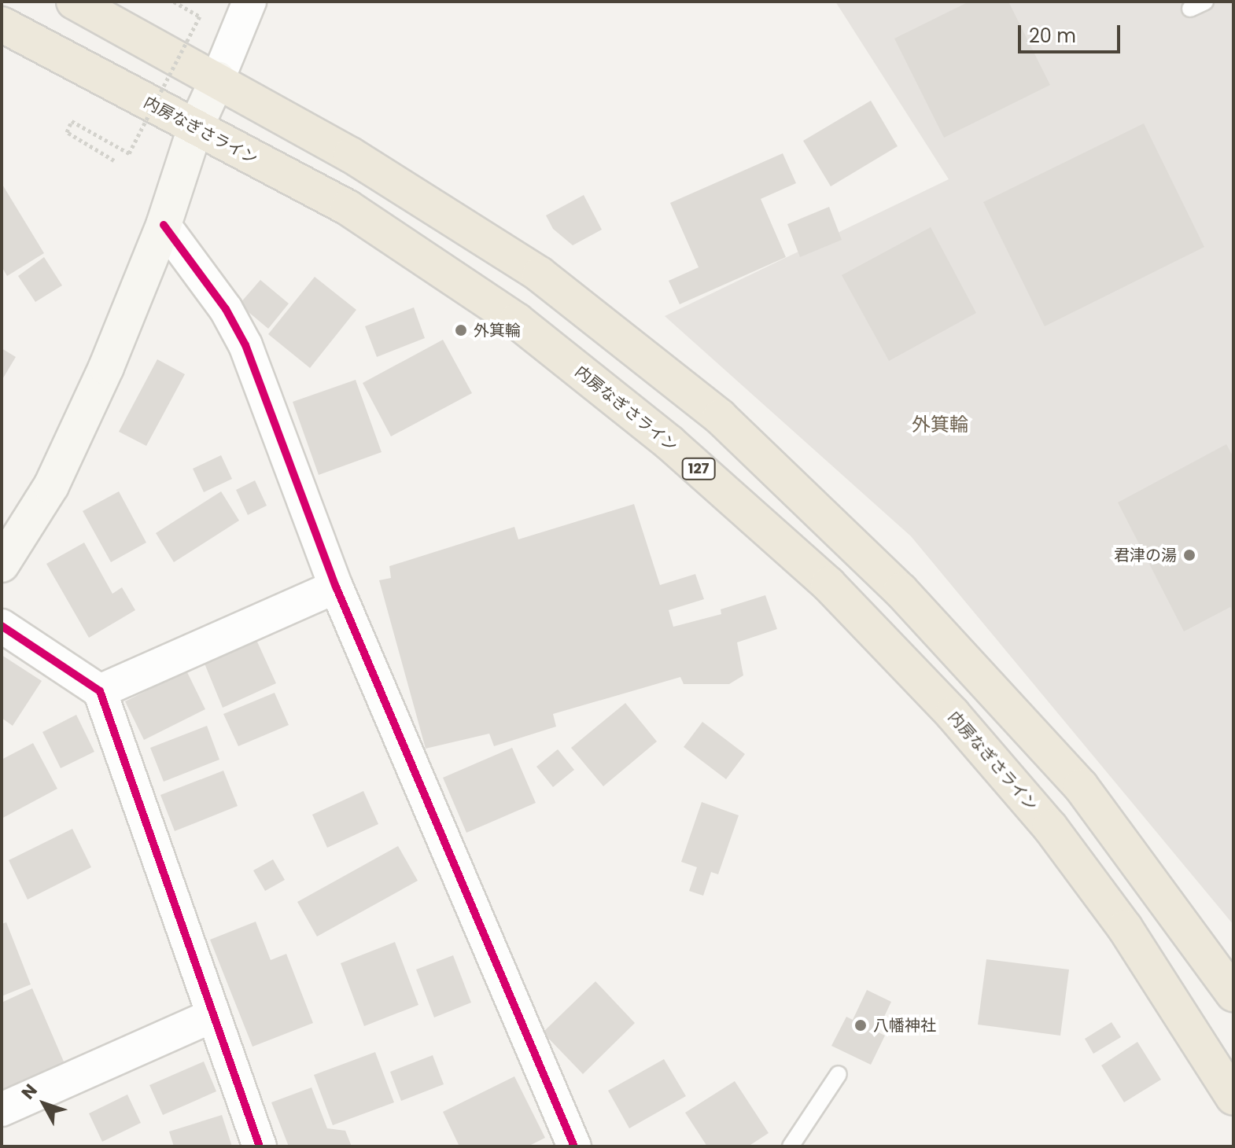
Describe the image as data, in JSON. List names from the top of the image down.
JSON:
{
  "streets": {
    "highway": ["内房なぎさライン", "127"]
  },
  "districts": ["外箕輪"],
  "places": ["外箕輪", "君津の湯", "八幡神社"],
  "scale_bar": "20 m",
  "north": "top left"
}
